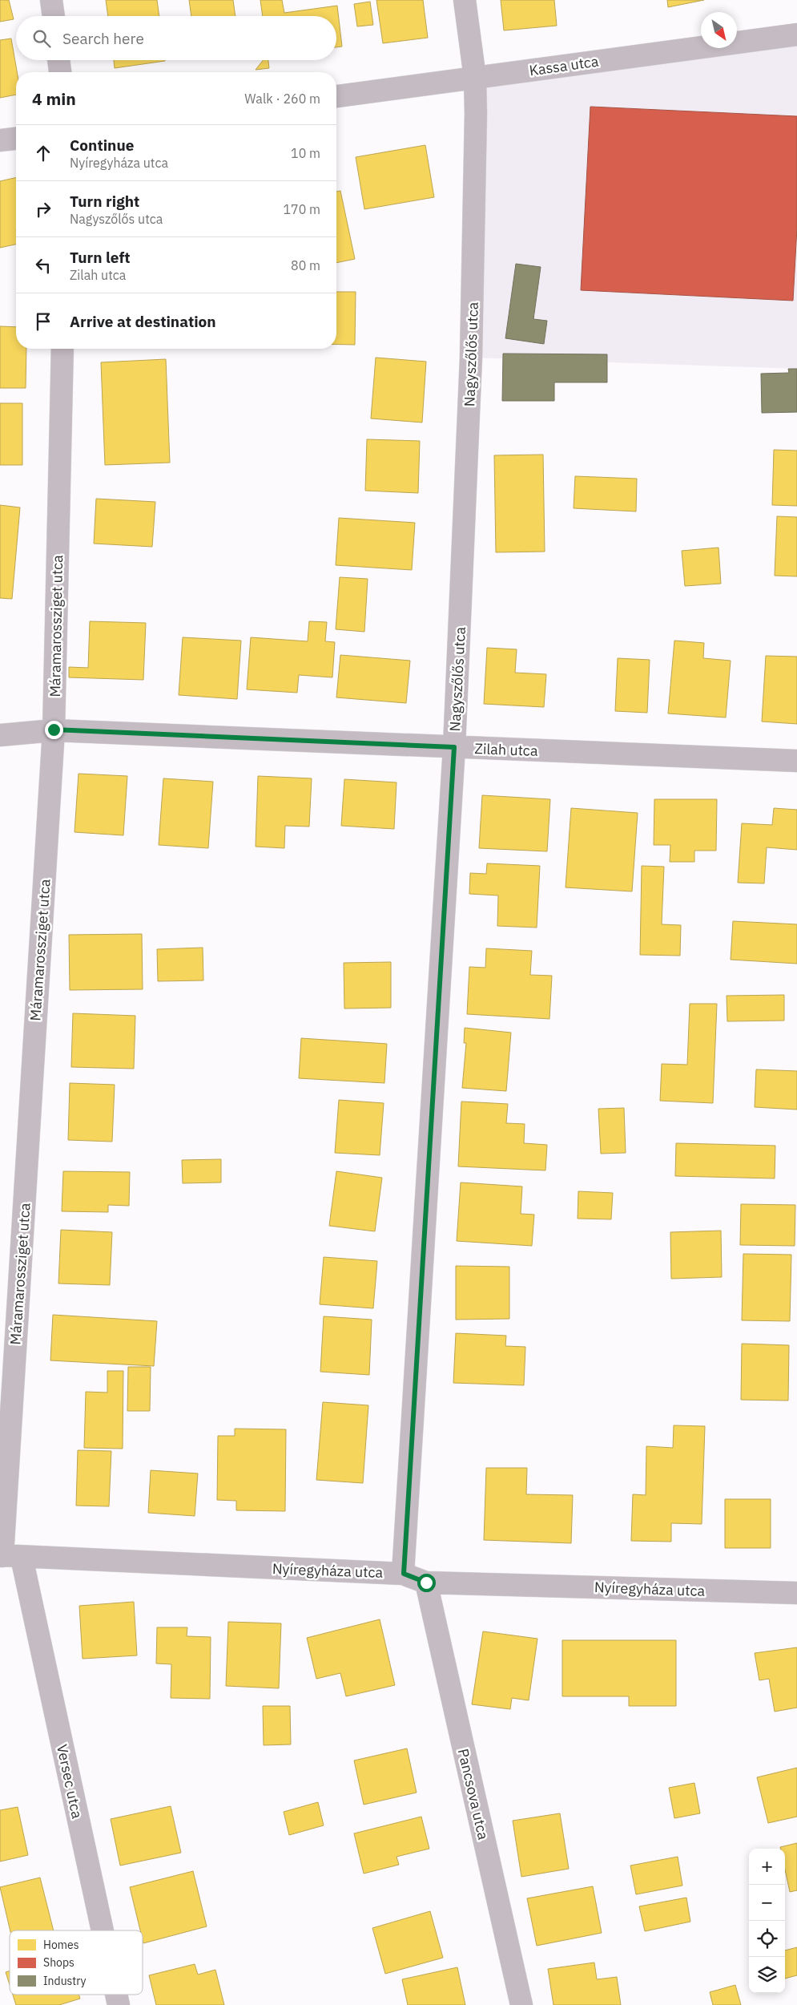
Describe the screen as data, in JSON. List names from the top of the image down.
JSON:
{
  "streets": {
    "street": [
      "Kassa utca",
      "Nagyszőlős utca",
      "Máramarossziget utca",
      "Zilah utca",
      "Nyíregyháza utca",
      "Versec utca",
      "Pancsova utca"
    ]
  },
  "crossings": [
    ["Kassa utca", "Nagyszőlős utca"],
    ["Nagyszőlős utca", "Zilah utca"],
    ["Nagyszőlős utca", "Nyíregyháza utca"],
    ["Máramarossziget utca", "Zilah utca"],
    ["Máramarossziget utca", "Nyíregyháza utca"],
    ["Máramarossziget utca", "Versec utca"],
    ["Nyíregyháza utca", "Versec utca"],
    ["Nyíregyháza utca", "Pancsova utca"]
  ],
  "legend": ["Homes", "Shops", "Industry"],
  "north": "bottom right",
  "page": {
    "search": "Search here",
    "heading": ["4 min", "Walk · 260 m"],
    "list": [
      ["Continue", "Nyíregyháza utca", "10 m"],
      ["Turn right", "Nagyszőlős utca", "170 m"],
      ["Turn left", "Zilah utca", "80 m"],
      "Arrive at destination"
    ],
    "map_buttons": ["+", "−"]
  }
}
